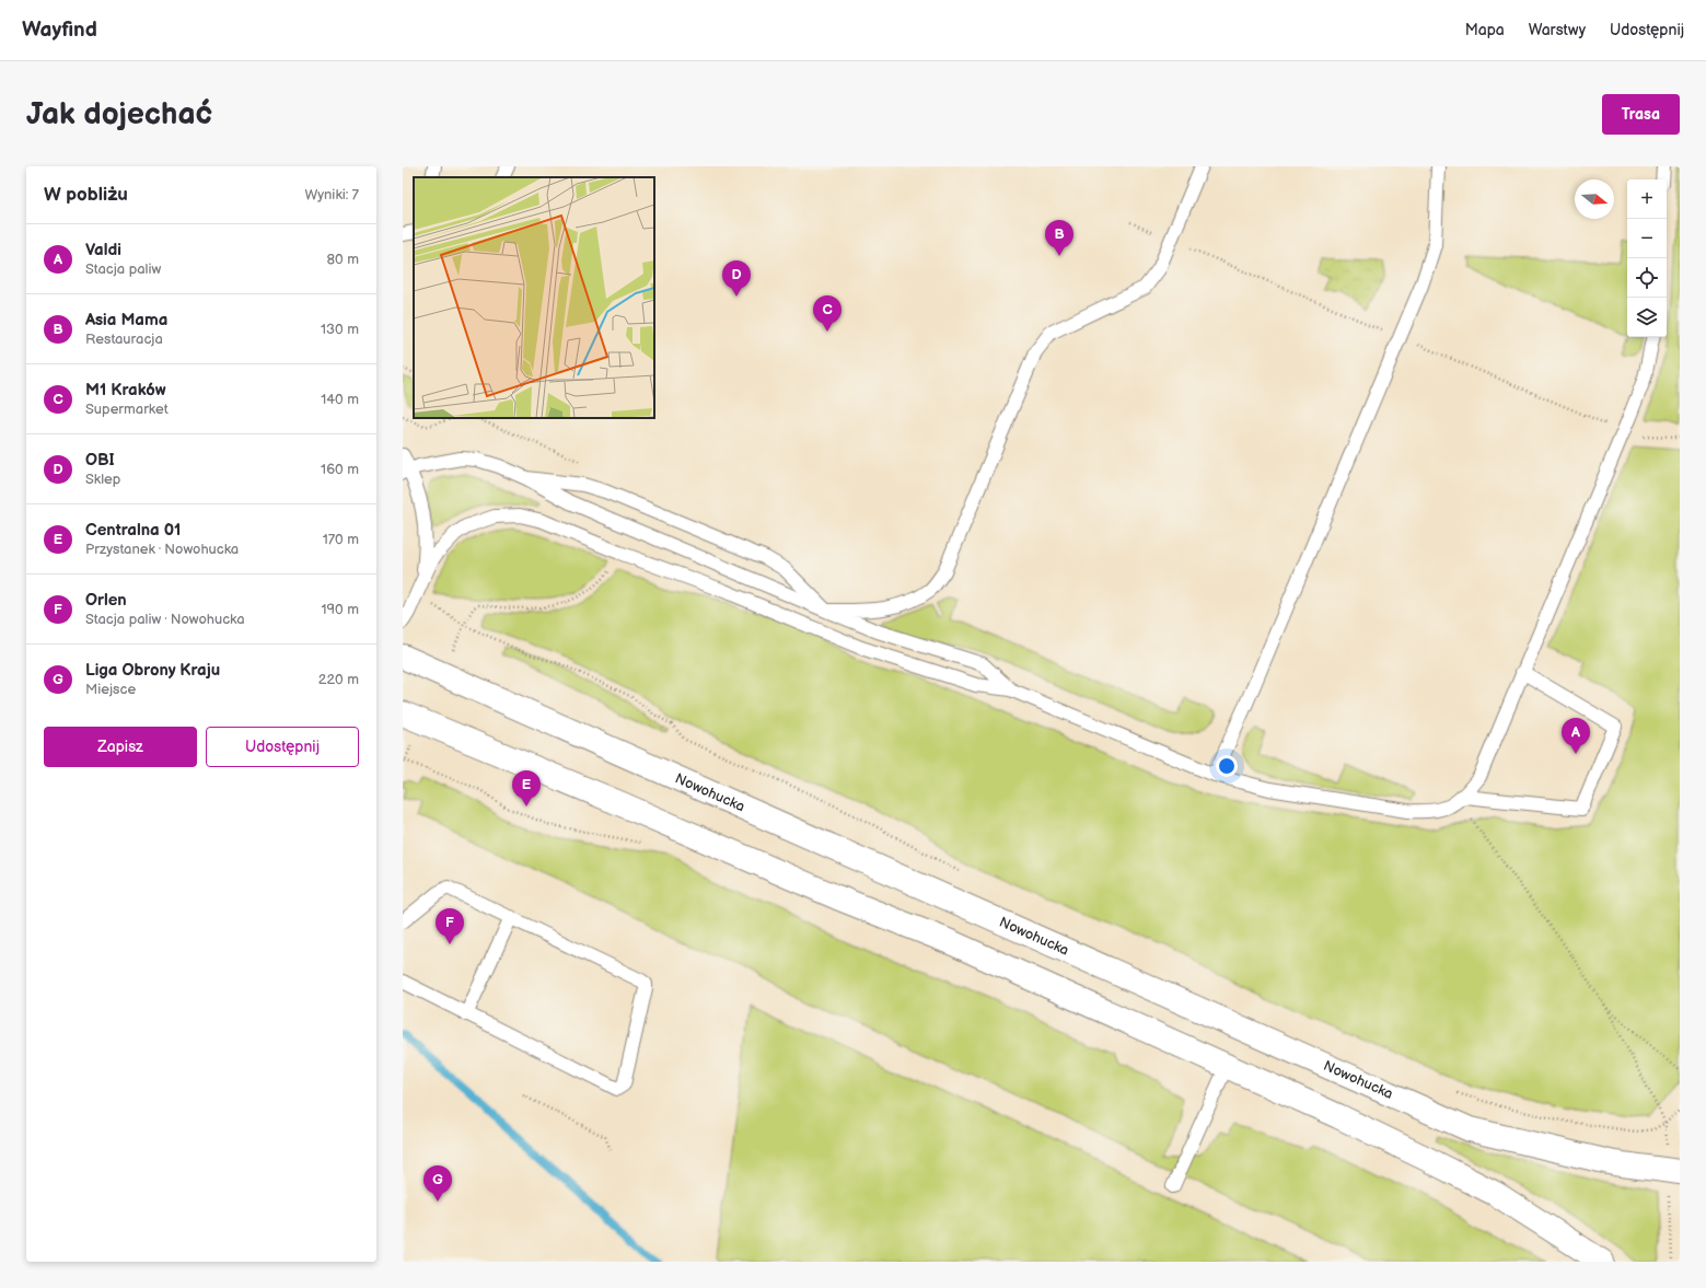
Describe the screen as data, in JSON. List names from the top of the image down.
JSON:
{
  "streets": {
    "main road": ["Nowohucka"]
  },
  "north": "right",
  "page": {
    "header": "Wayfind",
    "nav": ["Mapa", "Warstwy", "Udostępnij"],
    "buttons": [
      "Trasa",
      ["Zapisz", "Udostępnij"]
    ],
    "title": "Jak dojechać",
    "heading": ["W pobliżu", "Wyniki: 7"],
    "map_buttons": ["+", "−"],
    "pins": [
      "B",
      "D",
      "C",
      "A",
      "E",
      "F",
      "G"
    ],
    "list": [
      {
        "mark": "A",
        "name": "Valdi",
        "note": "Stacja paliw",
        "value": "80 m"
      },
      {
        "mark": "B",
        "name": "Asia Mama",
        "note": "Restauracja",
        "value": "130 m"
      },
      {
        "mark": "C",
        "name": "M1 Kraków",
        "note": "Supermarket",
        "value": "140 m"
      },
      {
        "mark": "D",
        "name": "OBI",
        "note": "Sklep",
        "value": "160 m"
      },
      {
        "mark": "E",
        "name": "Centralna 01",
        "note": "Przystanek · Nowohucka",
        "value": "170 m"
      },
      {
        "mark": "F",
        "name": "Orlen",
        "note": "Stacja paliw · Nowohucka",
        "value": "190 m"
      },
      {
        "mark": "G",
        "name": "Liga Obrony Kraju",
        "note": "Miejsce",
        "value": "220 m"
      }
    ]
  }
}
